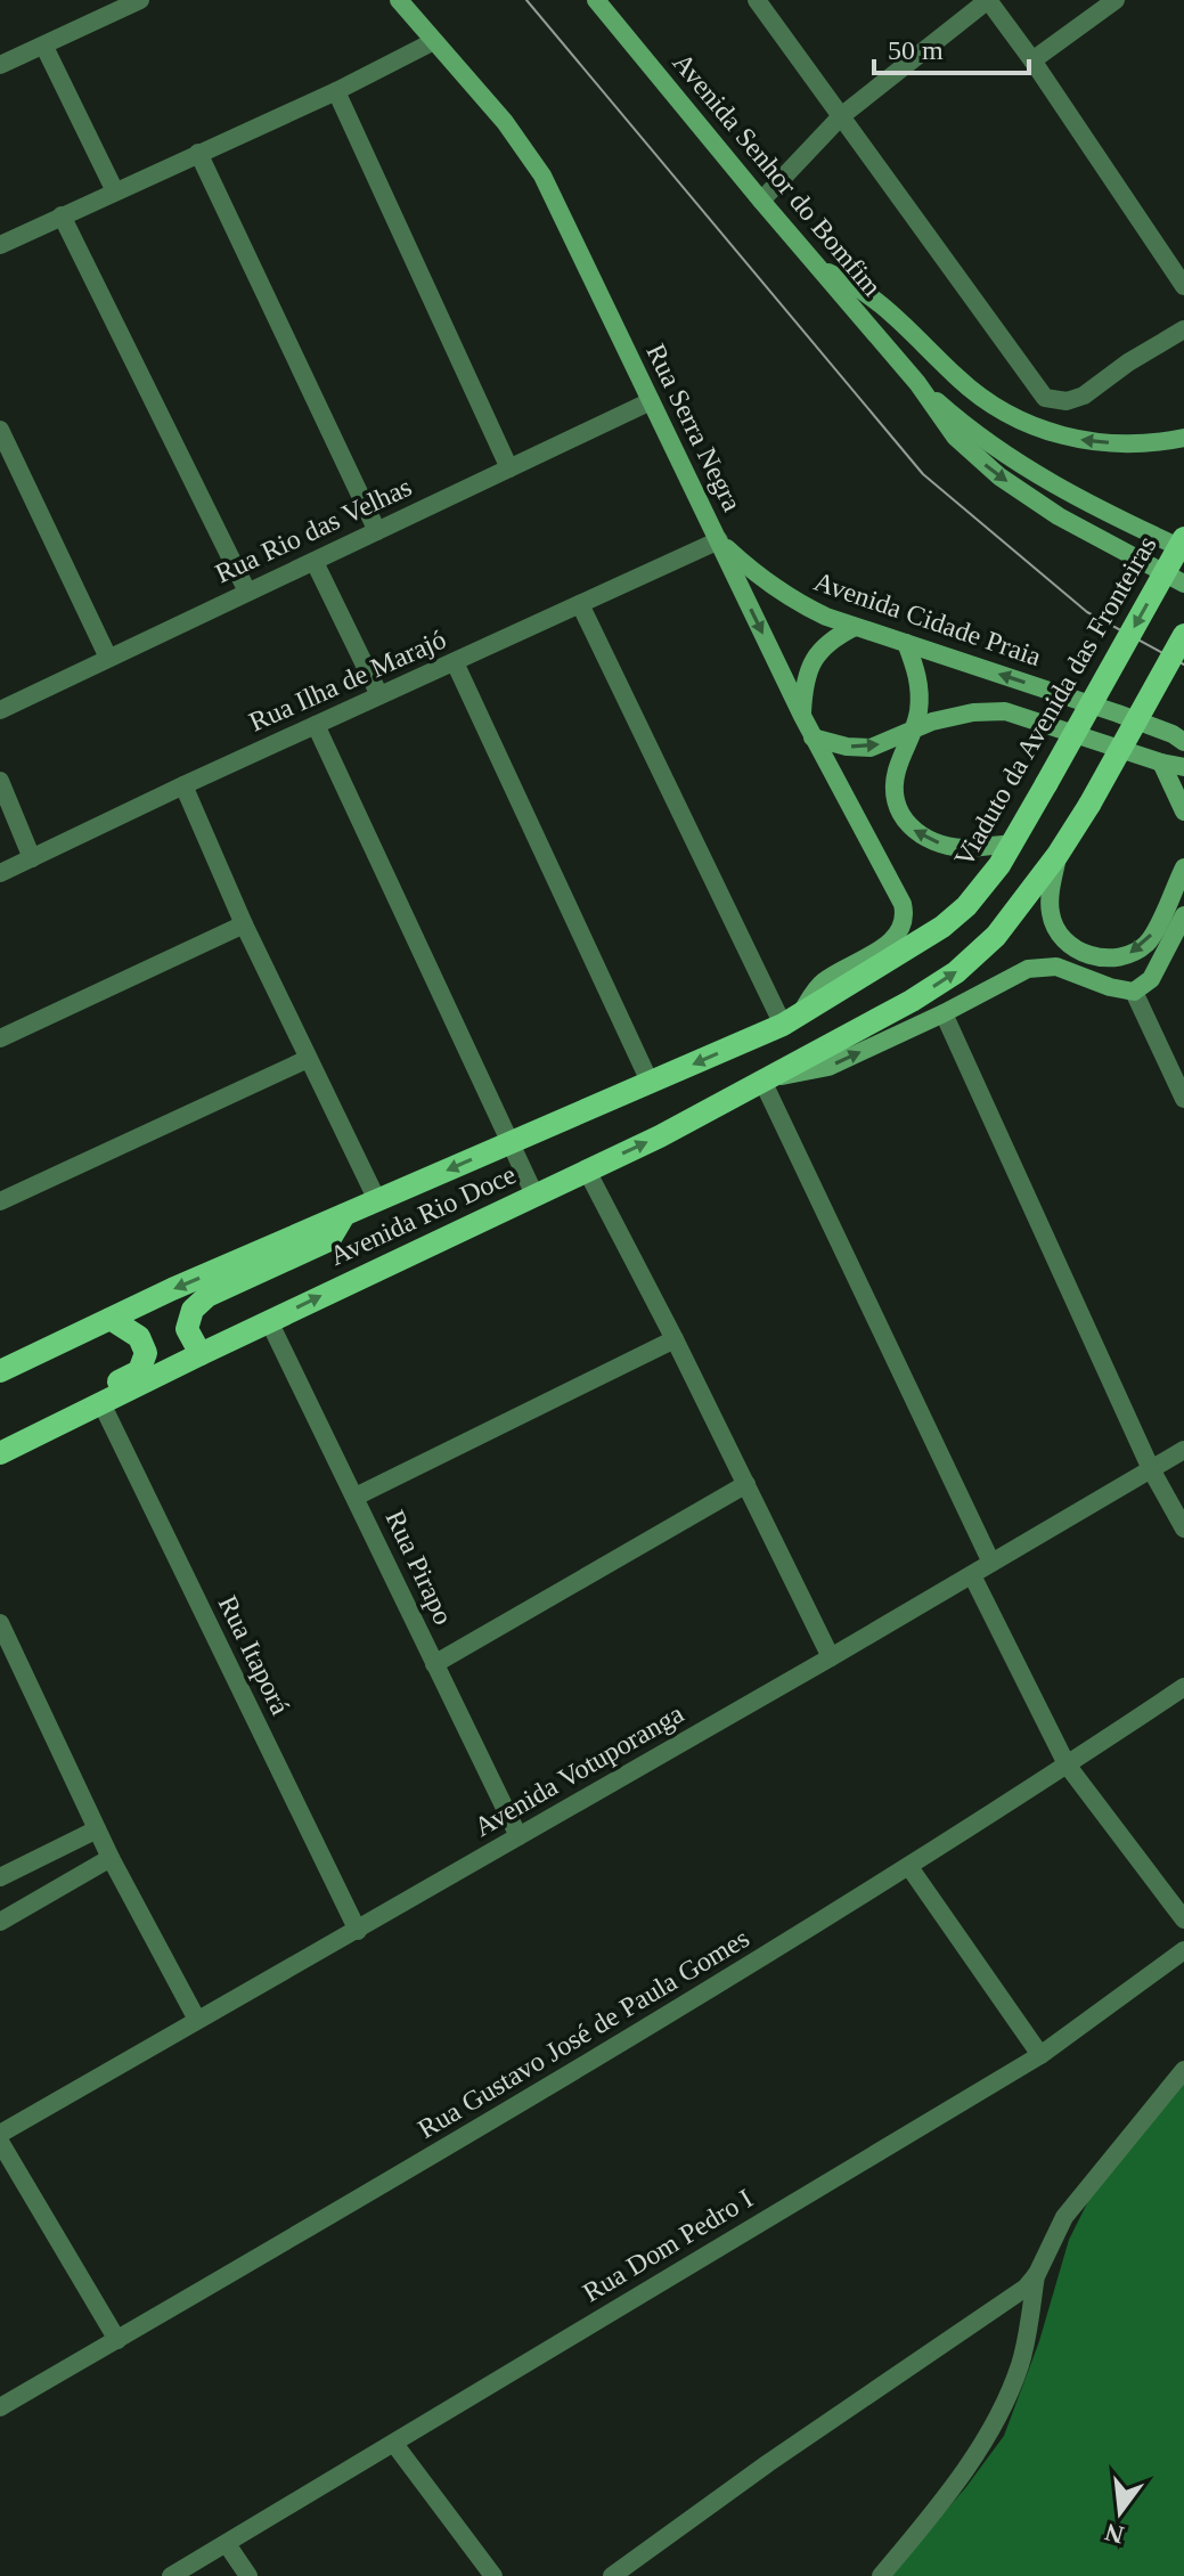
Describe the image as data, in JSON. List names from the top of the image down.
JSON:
{
  "streets": {
    "main road": [
      "Avenida Senhor do Bomfim",
      "Rua Serra Negra",
      "Avenida Cidade Praia",
      "Viaduto da Avenida das Fronteiras",
      "Avenida Rio Doce"
    ],
    "street": [
      "Rua Rio das Velhas",
      "Rua Ilha de Marajó",
      "Rua Pirapo",
      "Rua Itaporá",
      "Avenida Votuporanga",
      "Rua Gustavo José de Paula Gomes",
      "Rua Dom Pedro I"
    ]
  },
  "crossings": [
    ["Rua Serra Negra", "Rua Rio das Velhas"],
    ["Rua Serra Negra", "Avenida Cidade Praia"],
    ["Rua Serra Negra", "Rua Ilha de Marajó"],
    ["Rua Serra Negra", "Avenida Rio Doce"],
    ["Avenida Cidade Praia", "Rua Ilha de Marajó"],
    ["Viaduto da Avenida das Fronteiras", "Avenida Rio Doce"],
    ["Avenida Rio Doce", "Rua Pirapo"],
    ["Avenida Rio Doce", "Rua Itaporá"],
    ["Rua Pirapo", "Avenida Votuporanga"],
    ["Rua Itaporá", "Avenida Votuporanga"]
  ],
  "scale_bar": "50 m",
  "north": "bottom"
}
